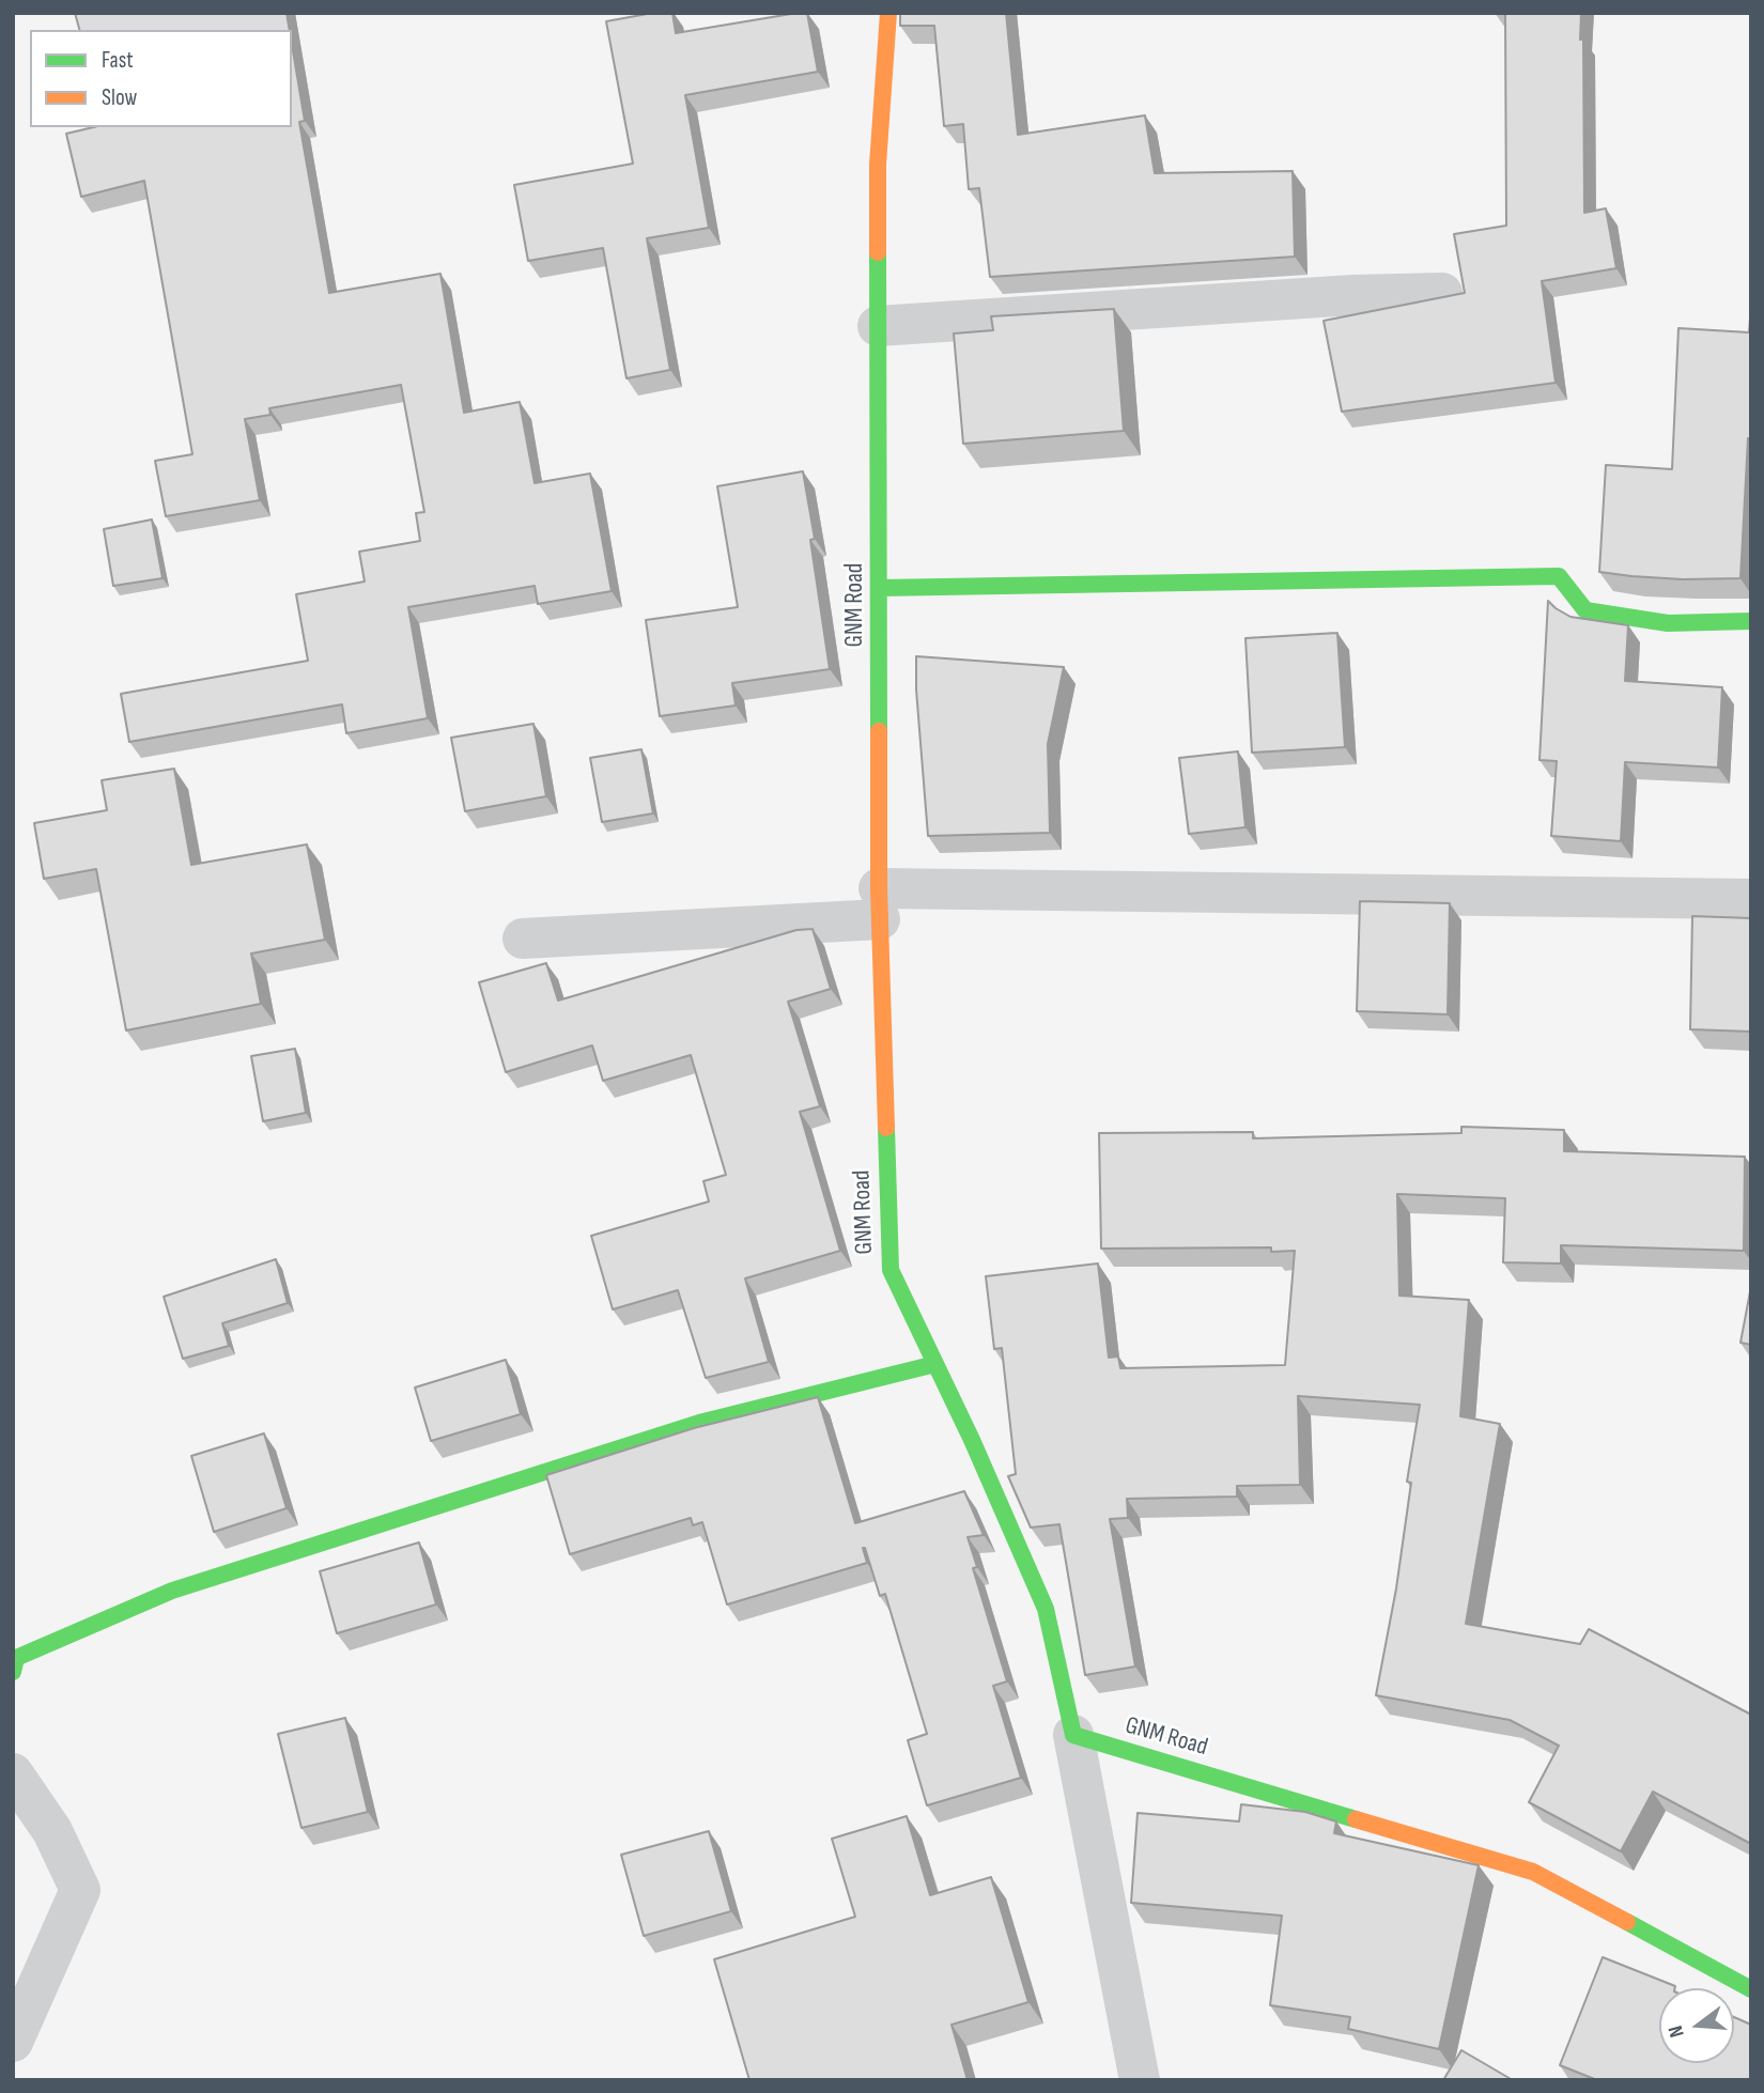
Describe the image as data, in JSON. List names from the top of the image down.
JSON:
{
  "streets": {
    "street": ["GNM Road"]
  },
  "legend": ["Fast", "Slow"],
  "north": "left"
}
